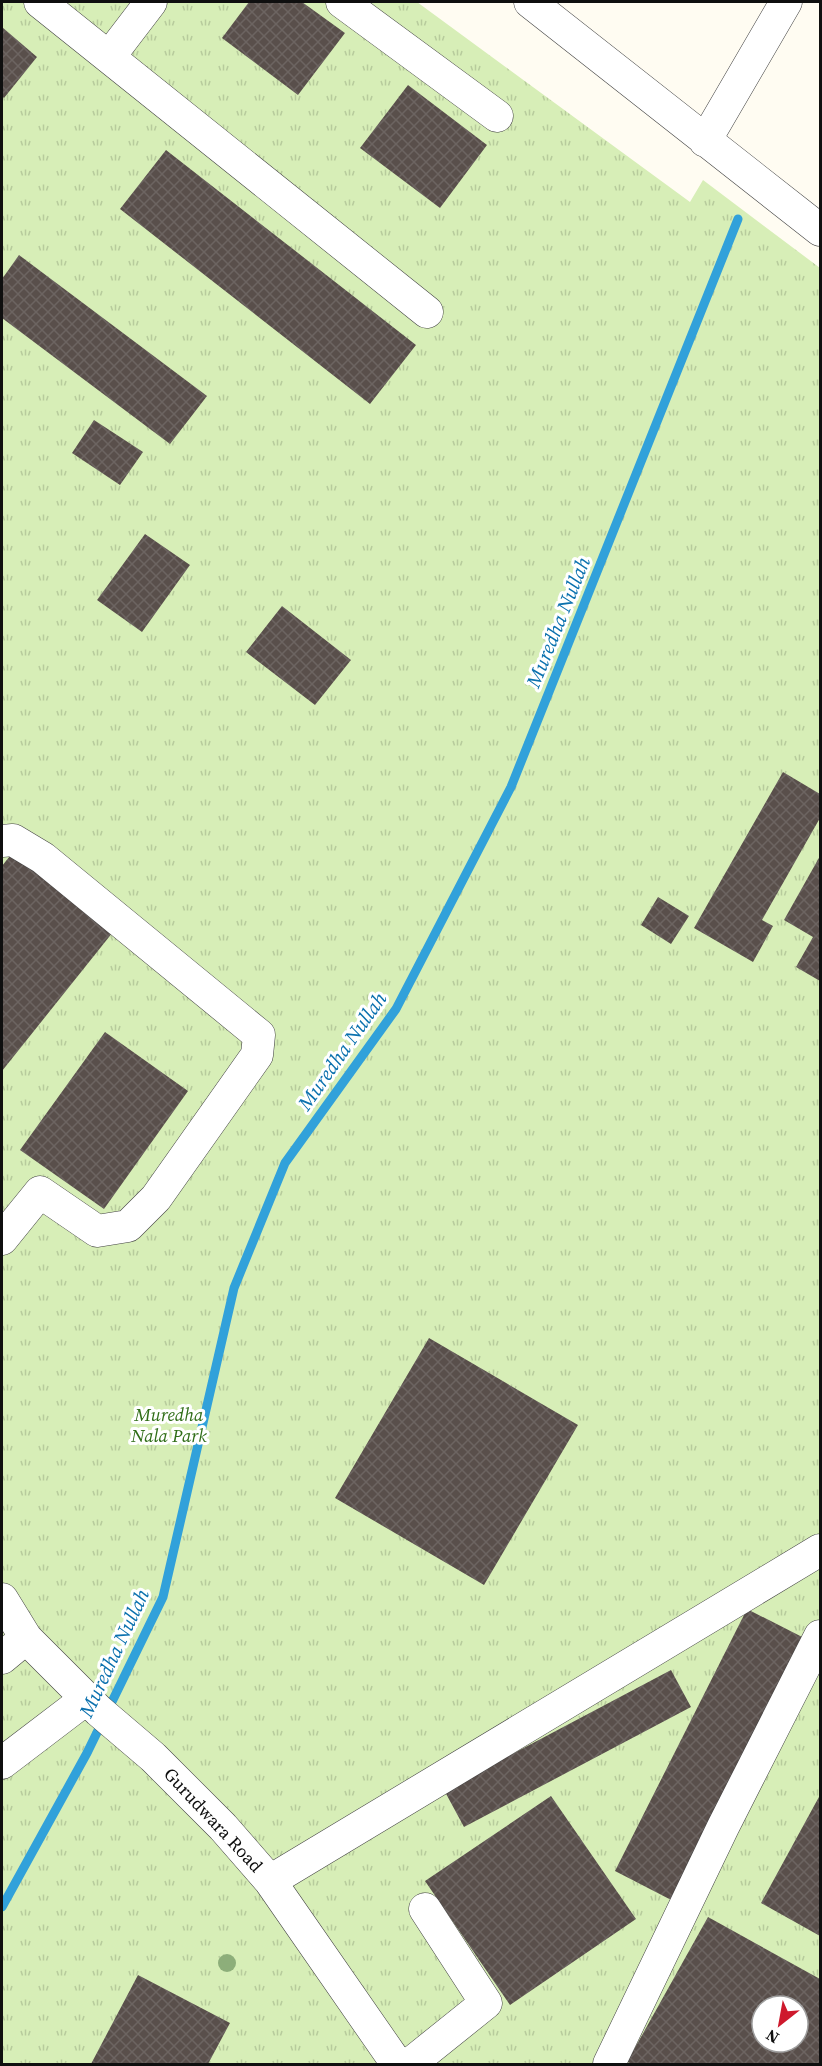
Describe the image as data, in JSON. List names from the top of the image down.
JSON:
{
  "streets": {
    "street": ["Gurudwara Road"]
  },
  "water": ["Muredha Nullah"],
  "parks": ["Muredha Nala Park"],
  "north": "bottom left"
}
